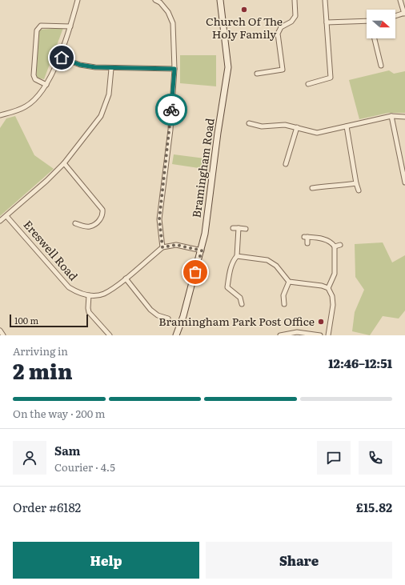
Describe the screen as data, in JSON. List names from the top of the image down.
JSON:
{
  "streets": {
    "street": ["Bramingham Road", "Ereswell Road"]
  },
  "places": ["Church Of The Holy Family", "Bramingham Park Post Office"],
  "scale_bar": "100 m",
  "north": "right",
  "page": {
    "scale": "100 m",
    "heading": ["2 min", "Arriving in", "12:46–12:51"],
    "panel": [
      "Sam",
      "Courier · 4.5",
      "Order #6182",
      "£15.82"
    ],
    "bar": "On the way · 200 m",
    "buttons": ["Help", "Share"]
  }
}
